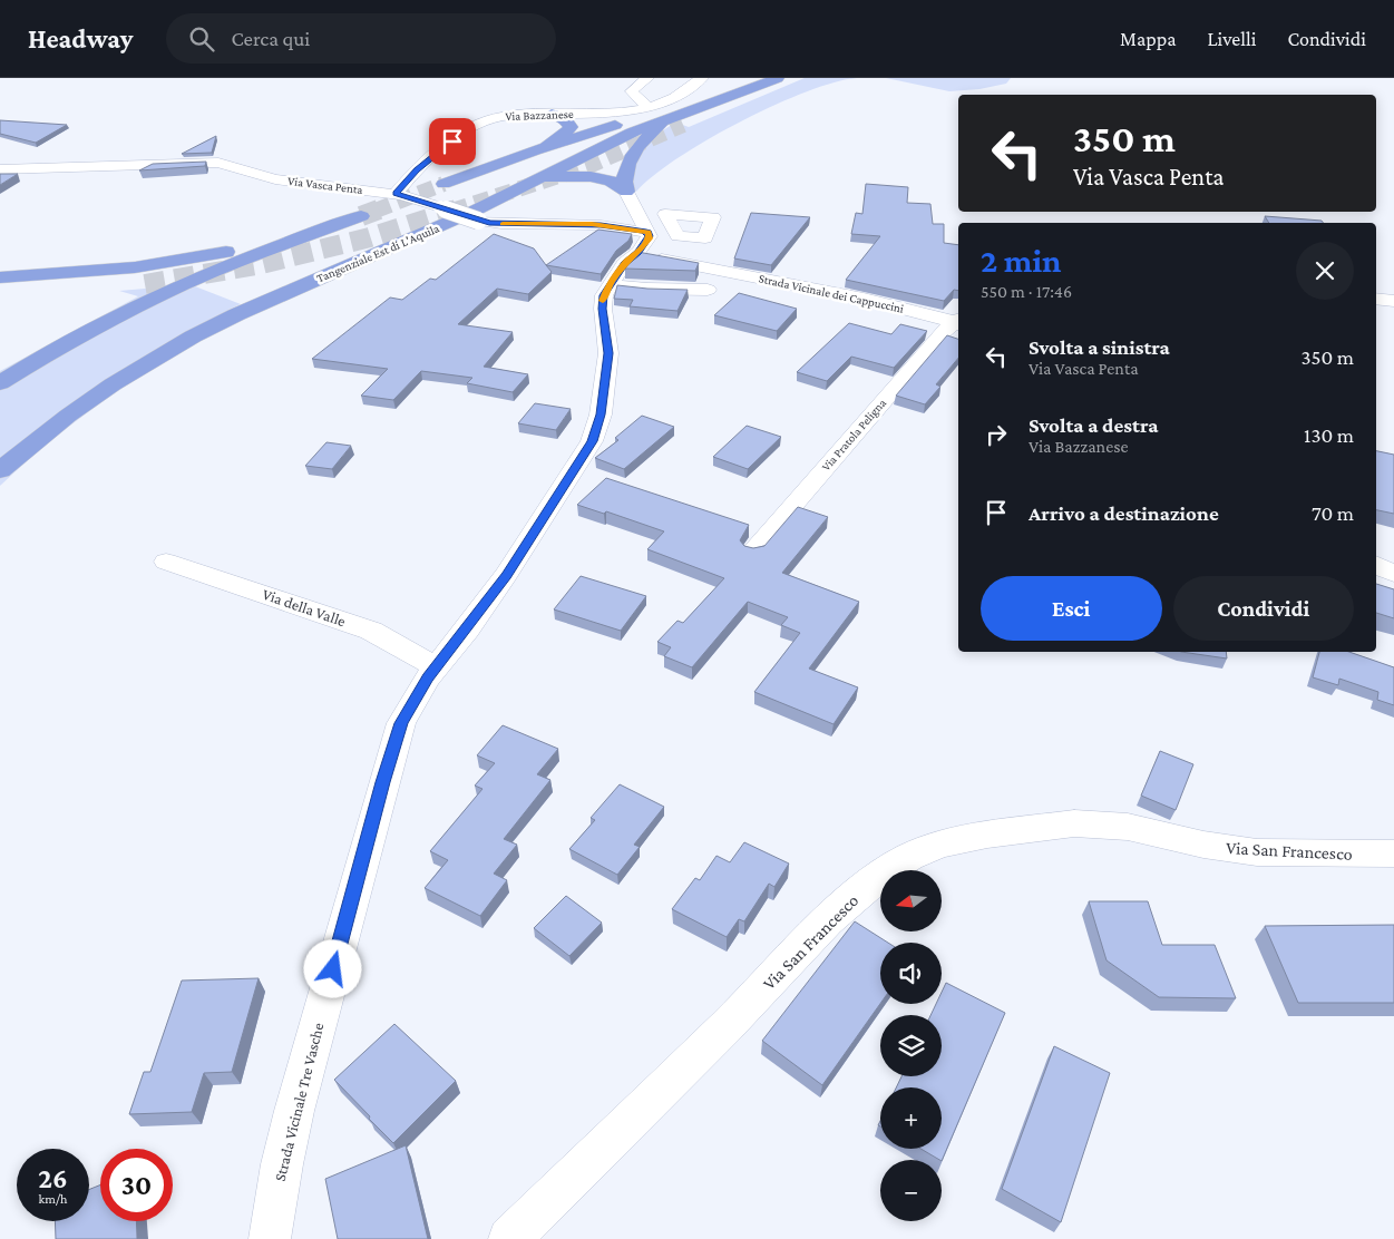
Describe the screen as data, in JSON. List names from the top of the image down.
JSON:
{
  "streets": {
    "highway": ["Tangenziale Est di L'Aquila"],
    "street": [
      "Via Bazzanese",
      "Via Vasca Penta",
      "Strada Vicinale dei Cappuccini",
      "Via Pratola Peligna",
      "Via della Valle",
      "Via San Francesco",
      "Strada Vicinale Tre Vasche"
    ]
  },
  "crossings": [
    ["Via Bazzanese", "Via Vasca Penta"],
    ["Via Vasca Penta", "Strada Vicinale dei Cappuccini"],
    ["Via Vasca Penta", "Strada Vicinale Tre Vasche"],
    ["Strada Vicinale dei Cappuccini", "Strada Vicinale Tre Vasche"],
    ["Via della Valle", "Strada Vicinale Tre Vasche"]
  ],
  "north": "left",
  "page": {
    "header": "Headway",
    "search": "Cerca qui",
    "nav": ["Mappa", "Livelli", "Condividi"],
    "turn": ["350 m", "Via Vasca Penta"],
    "heading": ["2 min", "550 m · 17:46"],
    "list": [
      {
        "name": "Svolta a sinistra",
        "note": "Via Vasca Penta",
        "value": "350 m"
      },
      {
        "name": "Svolta a destra",
        "note": "Via Bazzanese",
        "value": "130 m"
      },
      {
        "name": "Arrivo a destinazione",
        "value": "70 m"
      }
    ],
    "buttons": ["Esci", "Condividi"],
    "map_buttons": ["+", "−"],
    "speed": "26 km/h",
    "limit": "30"
  }
}
